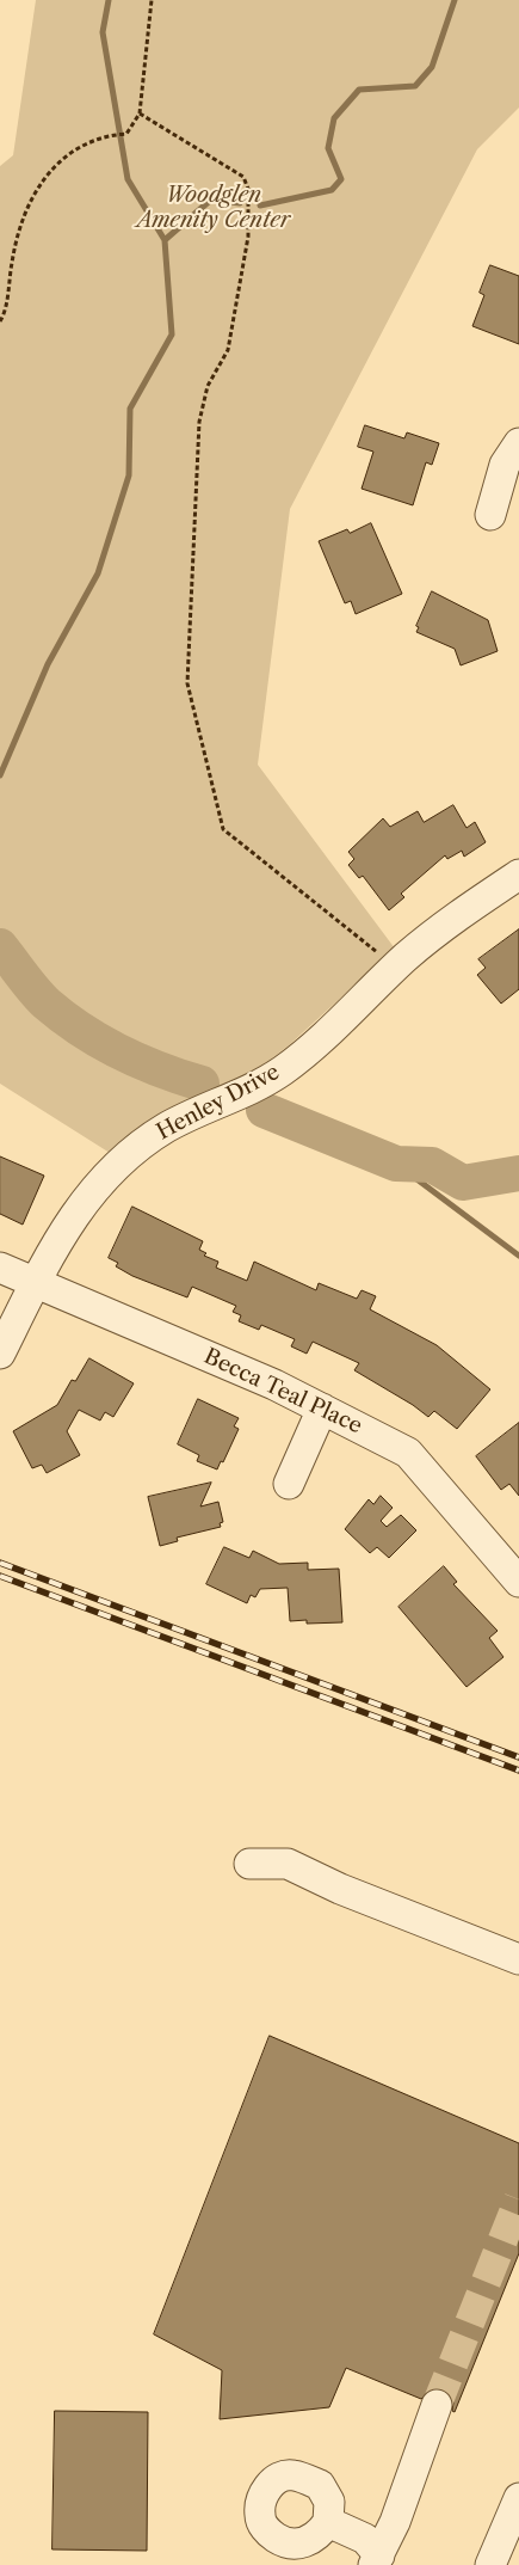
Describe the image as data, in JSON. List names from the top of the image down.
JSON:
{
  "streets": {
    "street": ["Henley Drive", "Becca Teal Place"]
  },
  "crossings": [
    ["Henley Drive", "Becca Teal Place"]
  ],
  "parks": ["Woodglen Amenity Center"]
}
